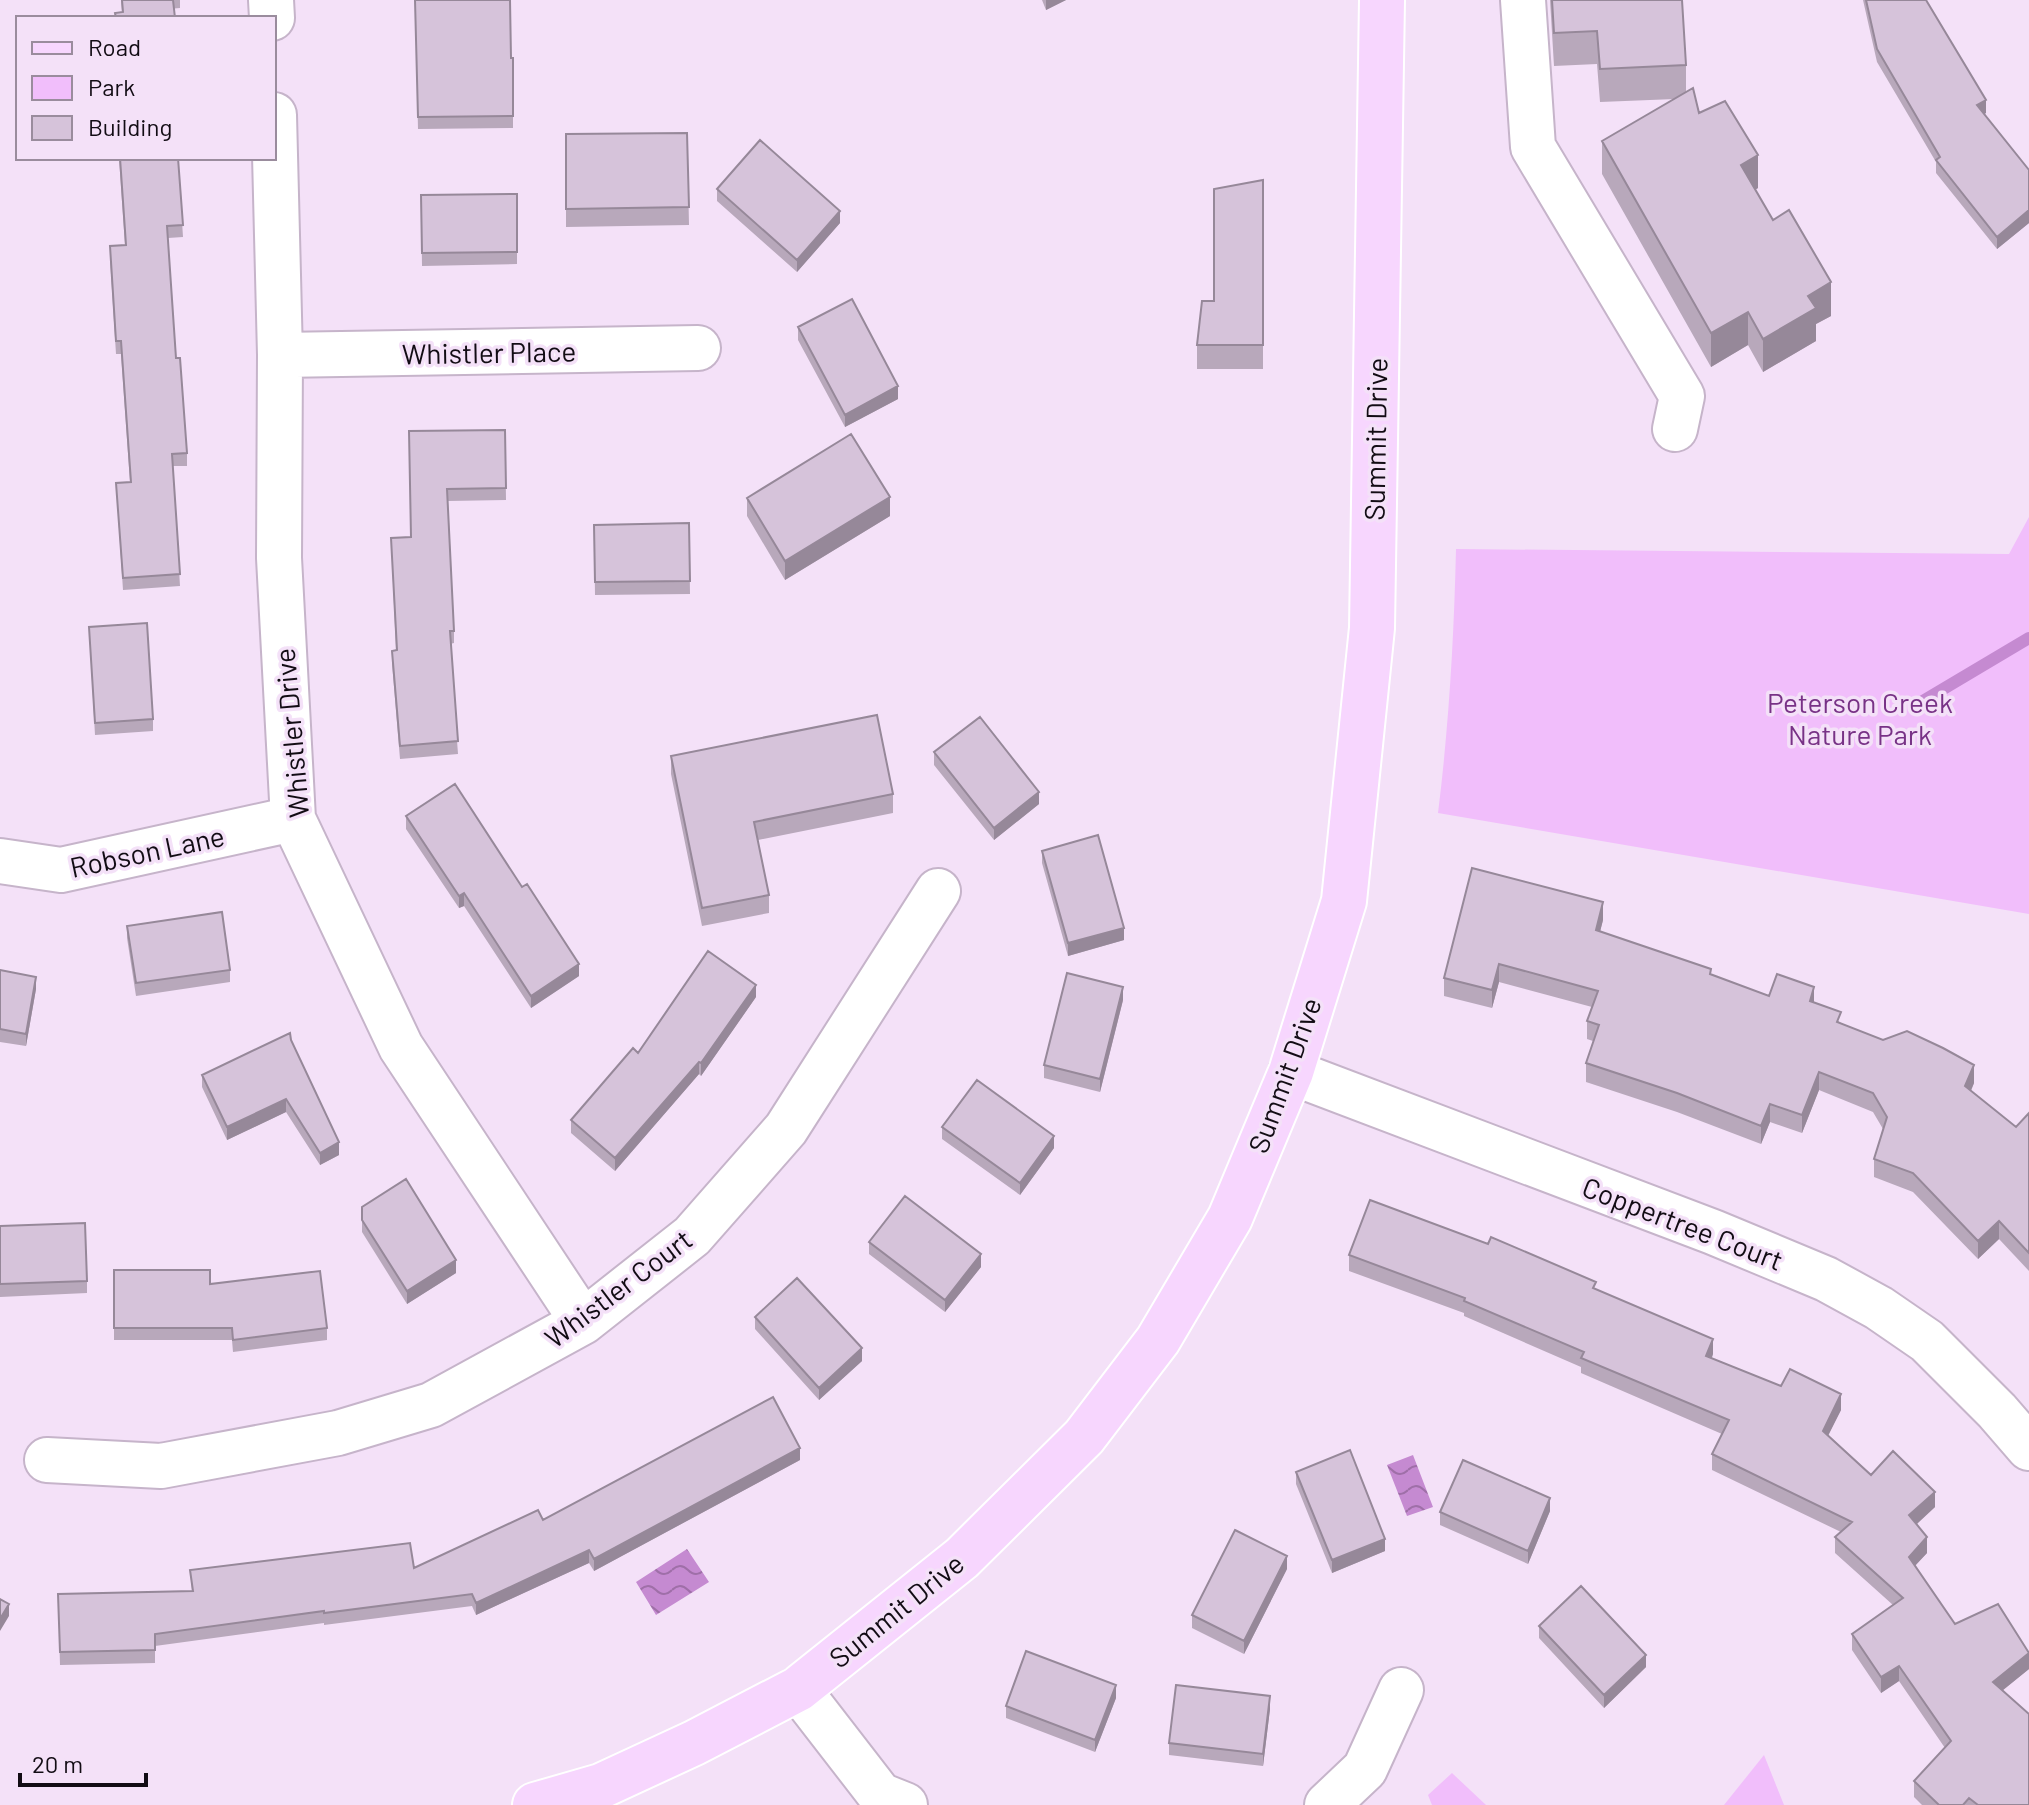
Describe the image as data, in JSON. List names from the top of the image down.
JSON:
{
  "streets": {
    "main road": ["Summit Drive"],
    "street": [
      "Whistler Place",
      "Whistler Drive",
      "Robson Lane",
      "Coppertree Court",
      "Whistler Court"
    ]
  },
  "crossings": [
    ["Whistler Place", "Whistler Drive"],
    ["Summit Drive", "Coppertree Court"],
    ["Whistler Drive", "Robson Lane"],
    ["Whistler Drive", "Whistler Court"]
  ],
  "parks": ["Peterson Creek Nature Park"],
  "legend": ["Road", "Park", "Building"],
  "scale_bar": "20 m"
}
